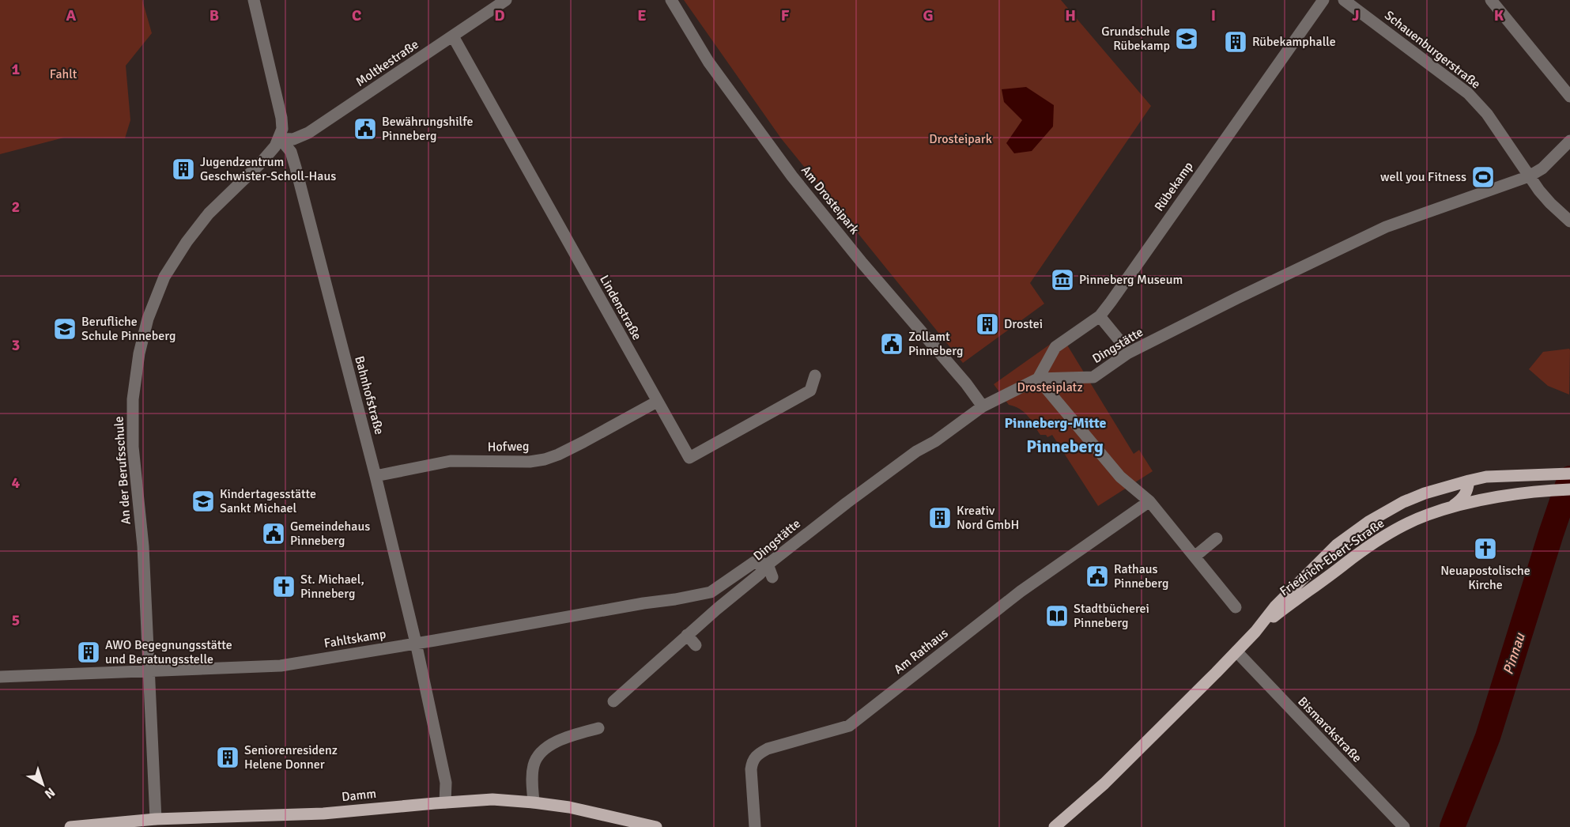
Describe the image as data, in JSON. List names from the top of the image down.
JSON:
{
  "streets": {
    "main road": ["Friedrich-Ebert-Straße", "Damm"],
    "street": [
      "Schauenburgerstraße",
      "Moltkestraße",
      "Rübekamp",
      "Am Drosteipark",
      "Lindenstraße",
      "Dingstätte",
      "Bahnhofstraße",
      "Hofweg",
      "An der Berufsschule",
      "Fahltskamp",
      "Am Rathaus",
      "Bismarckstraße"
    ]
  },
  "crossings": [
    ["Schauenburgerstraße", "Dingstätte"],
    ["Moltkestraße", "Lindenstraße"],
    ["Moltkestraße", "Bahnhofstraße"],
    ["Moltkestraße", "An der Berufsschule"],
    ["Rübekamp", "Dingstätte"],
    ["Am Drosteipark", "Dingstätte"],
    ["Lindenstraße", "Hofweg"],
    ["Dingstätte", "Fahltskamp"],
    ["Bahnhofstraße", "Hofweg"],
    ["Bahnhofstraße", "An der Berufsschule"],
    ["Bahnhofstraße", "Fahltskamp"],
    ["Bahnhofstraße", "Damm"],
    ["An der Berufsschule", "Fahltskamp"],
    ["An der Berufsschule", "Damm"],
    ["Friedrich-Ebert-Straße", "Bismarckstraße"]
  ],
  "districts": ["Pinneberg-Mitte", "Pinneberg"],
  "water": ["Pinnau"],
  "parks": ["Fahlt", "Drosteipark", "Drosteiplatz"],
  "places": {
    "school or university": ["Grundschule Rübekamp", "Berufliche Schule Pinneberg", "Kindertagesstätte Sankt Michael"],
    "building": [
      "Rübekamphalle",
      "Jugendzentrum Geschwister-Scholl-Haus",
      "Drostei",
      "Kreativ Nord GmbH",
      "AWO Begegnungsstätte und Beratungsstelle",
      "Seniorenresidenz Helene Donner"
    ],
    "public building": [
      "Bewährungshilfe Pinneberg",
      "Zollamt Pinneberg",
      "Gemeindehaus Pinneberg",
      "Rathaus Pinneberg"
    ],
    "sports": ["well you Fitness"],
    "museum": ["Pinneberg Museum"],
    "church": ["Neuapostolische Kirche", "St. Michael, Pinneberg"],
    "library": ["Stadtbücherei Pinneberg"]
  },
  "north": "bottom right",
  "grid": {
    "columns": [
      "A",
      "B",
      "C",
      "D",
      "E",
      "F",
      "G",
      "H",
      "I",
      "J",
      "K"
    ],
    "rows": [
      "1",
      "2",
      "3",
      "4",
      "5"
    ]
  }
}
